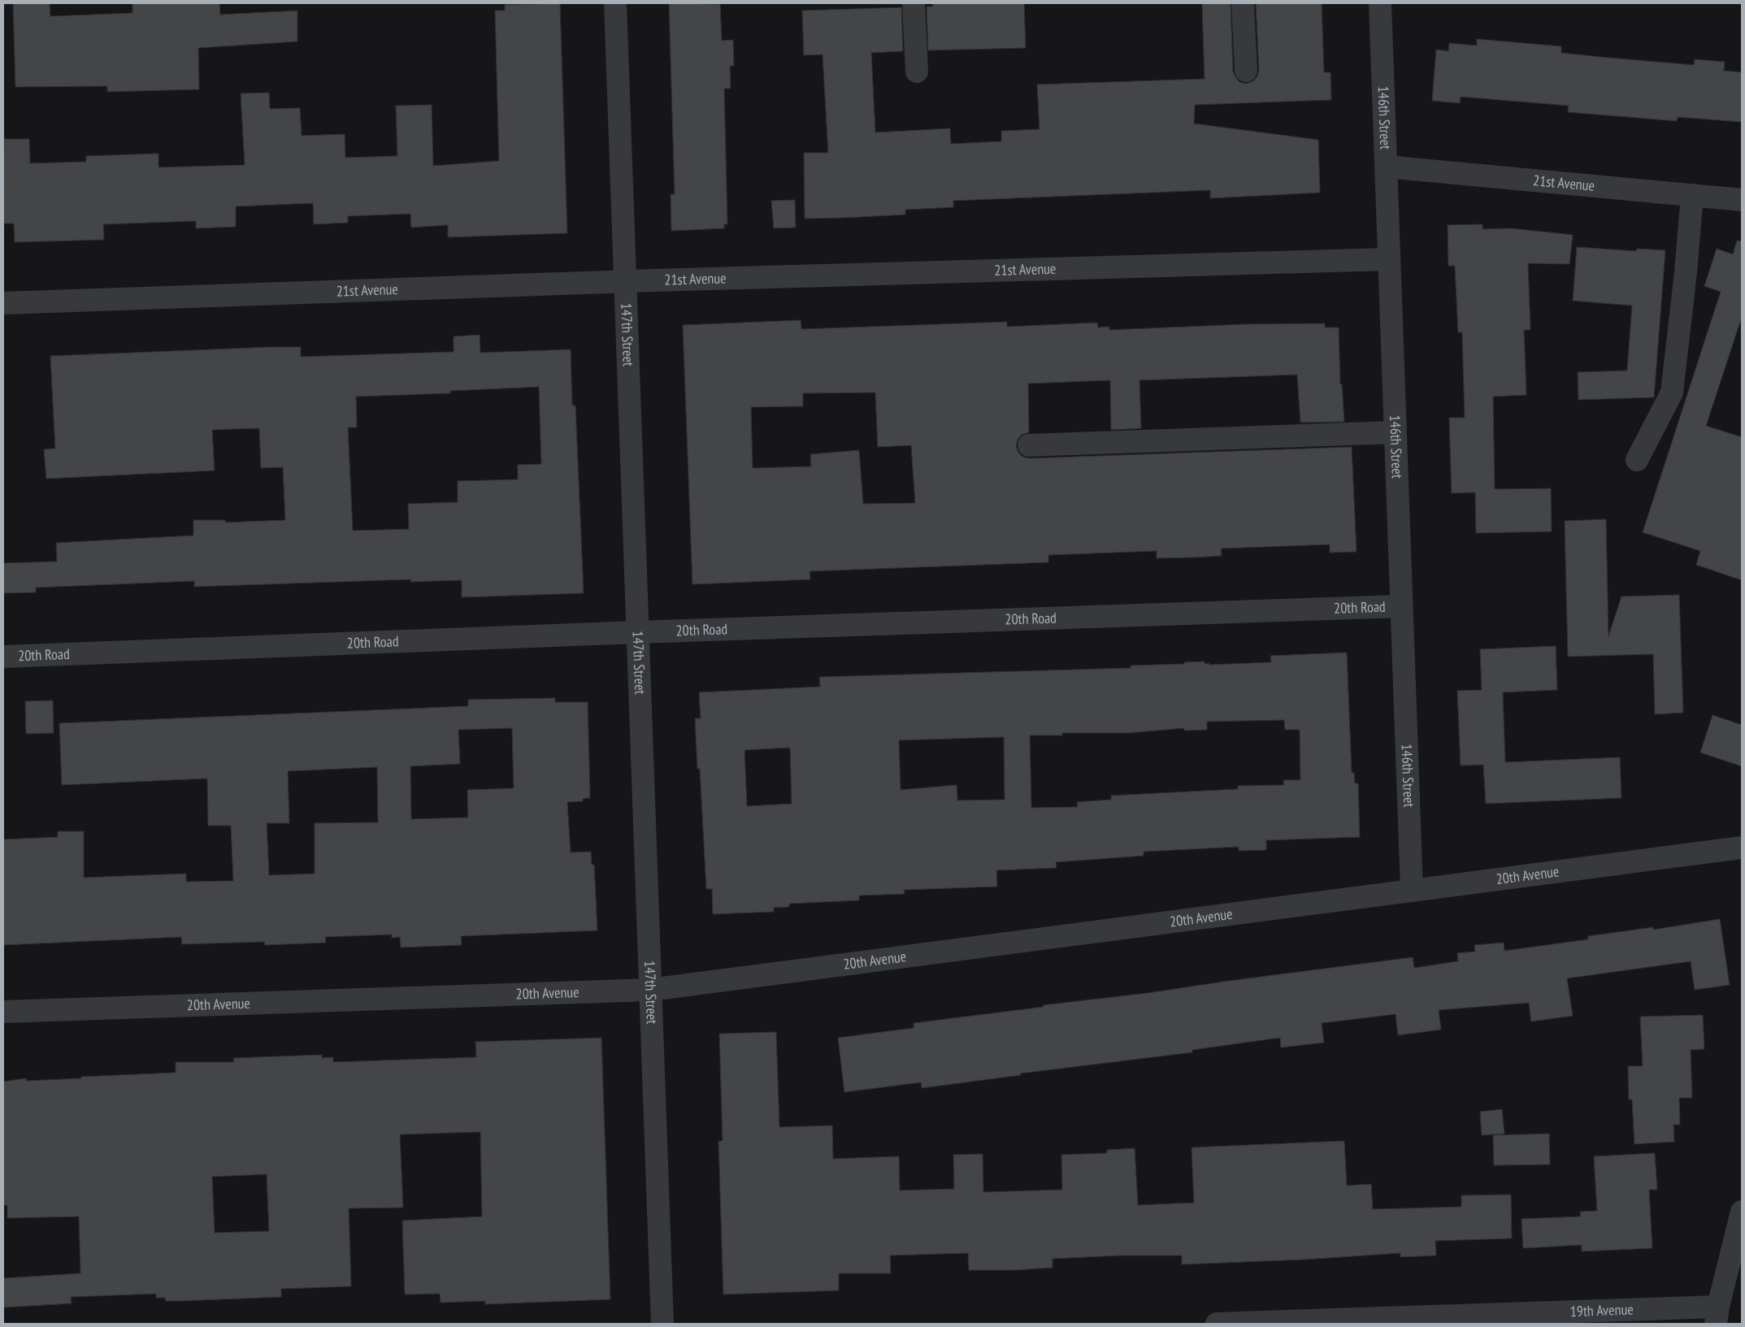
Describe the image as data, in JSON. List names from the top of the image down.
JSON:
{
  "streets": {
    "street": [
      "146th Street",
      "21st Avenue",
      "147th Street",
      "20th Road",
      "20th Avenue",
      "19th Avenue"
    ]
  },
  "crossings": [
    ["146th Street", "21st Avenue"],
    ["146th Street", "20th Road"],
    ["146th Street", "20th Avenue"],
    ["21st Avenue", "147th Street"],
    ["147th Street", "20th Road"],
    ["147th Street", "20th Avenue"]
  ]
}
